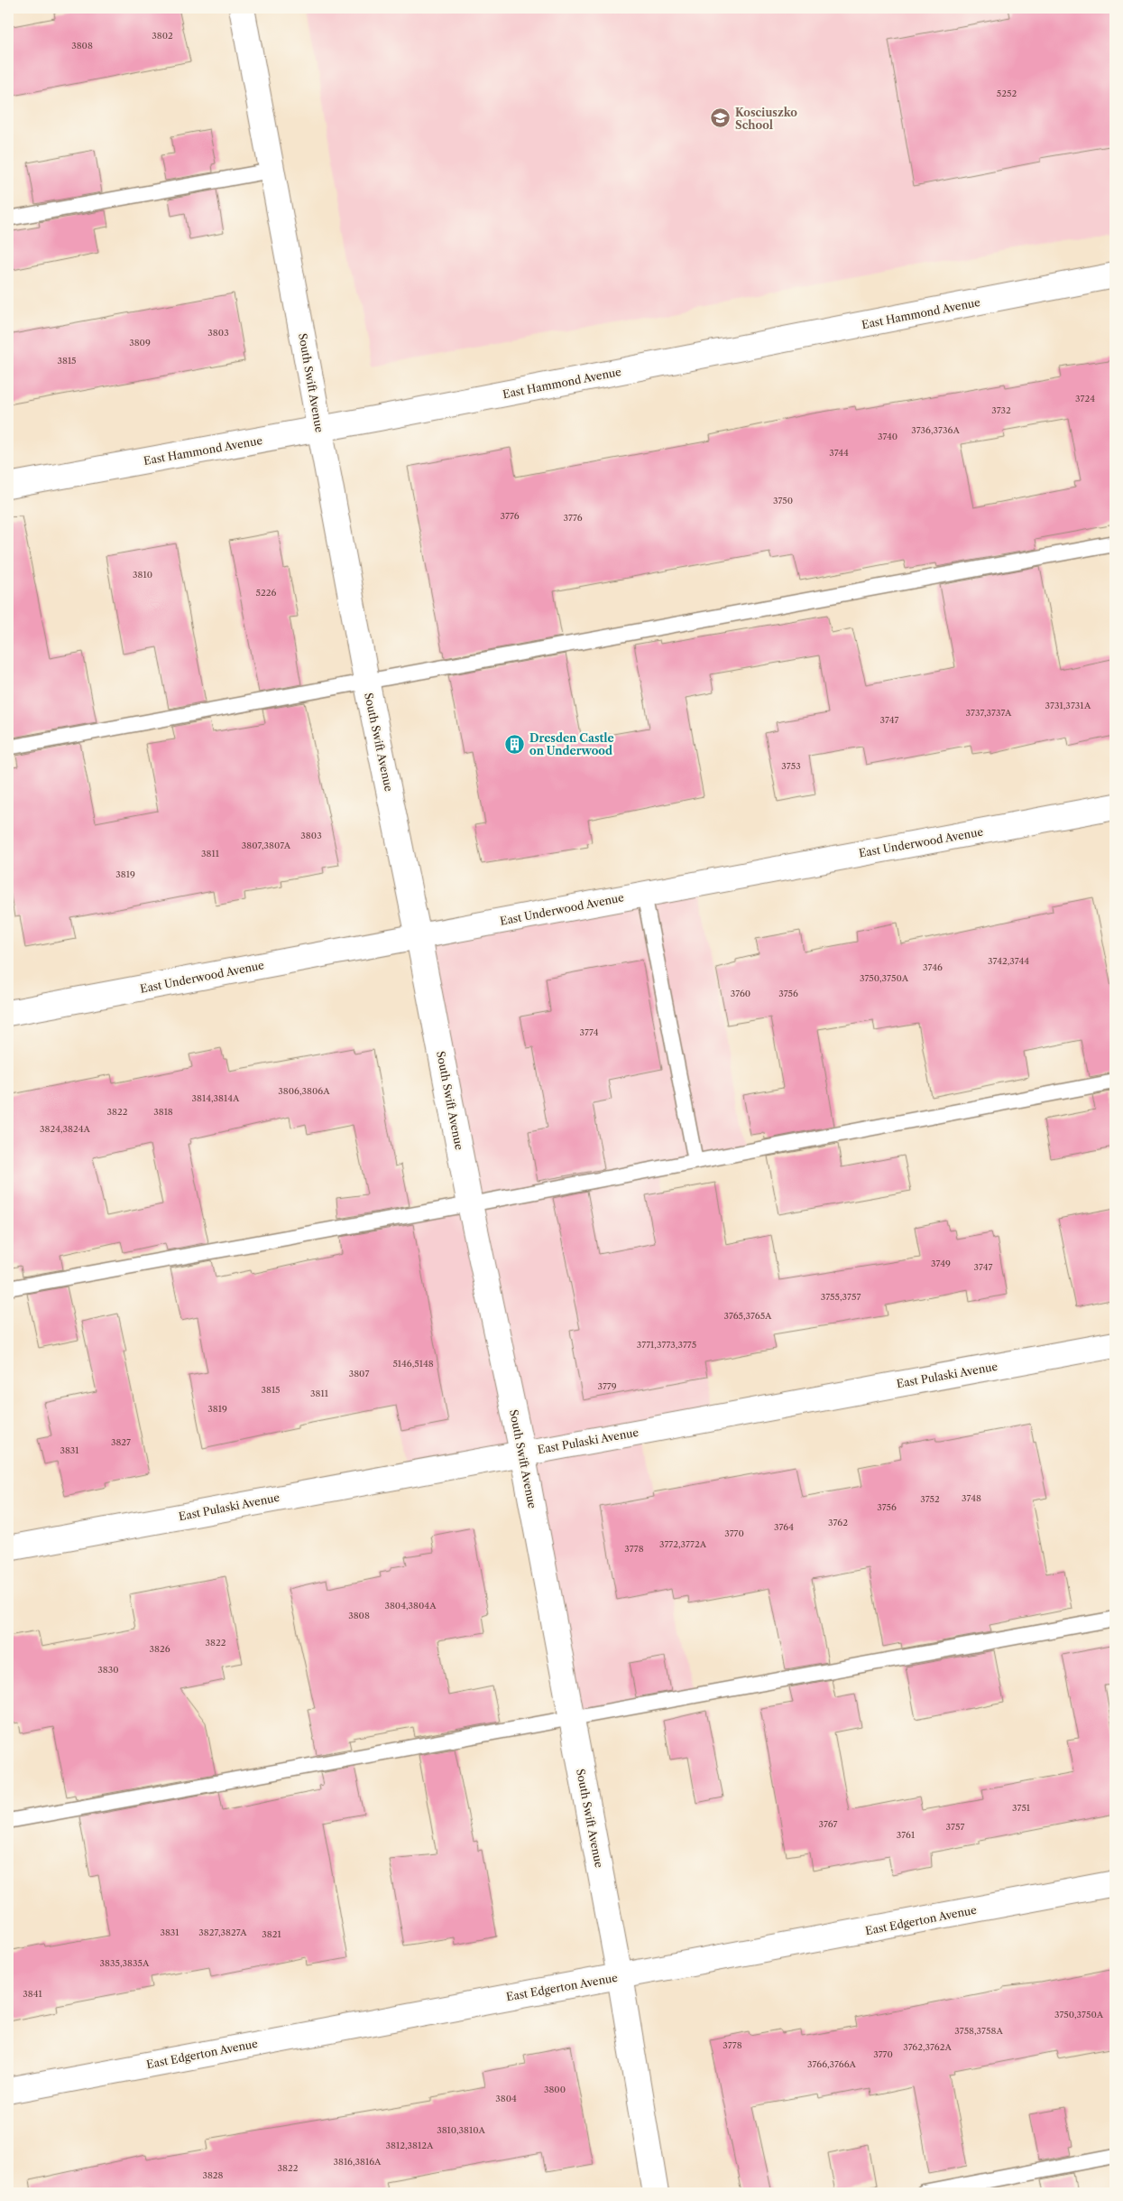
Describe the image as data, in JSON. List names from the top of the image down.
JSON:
{
  "streets": {
    "street": [
      "East Hammond Avenue",
      "South Swift Avenue",
      "East Underwood Avenue",
      "East Pulaski Avenue",
      "East Edgerton Avenue"
    ]
  },
  "crossings": [
    ["East Hammond Avenue", "South Swift Avenue"],
    ["South Swift Avenue", "East Underwood Avenue"],
    ["South Swift Avenue", "East Pulaski Avenue"],
    ["South Swift Avenue", "East Edgerton Avenue"]
  ],
  "places": {
    "school or university": ["Kosciuszko School"],
    "building": ["Dresden Castle on Underwood"]
  },
  "house_numbers": [
    "3802",
    "3808",
    "5252",
    "3803",
    "3809",
    "3815",
    "3724",
    "3732",
    "3736,3736A",
    "3740",
    "3744",
    "3750",
    "3776",
    "3776",
    "3810",
    "5226",
    "3731,3731A",
    "3737,3737A",
    "3747",
    "3753",
    "3803",
    "3807,3807A",
    "3811",
    "3819",
    "3742,3744",
    "3746",
    "3750,3750A",
    "3760",
    "3756",
    "3774",
    "3806,3806A",
    "3814,3814A",
    "3822",
    "3818",
    "3824,3824A",
    "3749",
    "3747",
    "3755,3757",
    "3765,3765A",
    "3771,3773,3775",
    "5146,5148",
    "3807",
    "3779",
    "3815",
    "3811",
    "3819",
    "3827",
    "3831",
    "3748",
    "3752",
    "3756",
    "3762",
    "3764",
    "3770",
    "3772,3772A",
    "3778",
    "3804,3804A",
    "3808",
    "3822",
    "3826",
    "3830",
    "3751",
    "3767",
    "3757",
    "3761",
    "3831",
    "3827,3827A",
    "3821",
    "3835,3835A",
    "3841",
    "3750,3750A",
    "3758,3758A",
    "3778",
    "3762,3762A",
    "3770",
    "3766,3766A",
    "3800",
    "3804",
    "3810,3810A",
    "3812,3812A",
    "3816,3816A",
    "3822",
    "3828"
  ]
}
